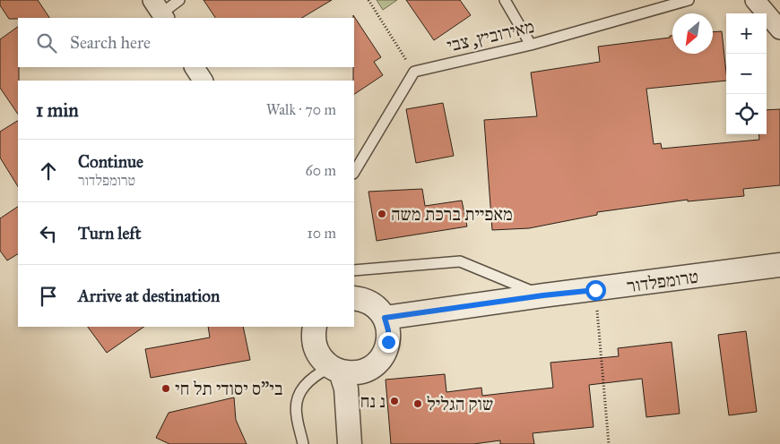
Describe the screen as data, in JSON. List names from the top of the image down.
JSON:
{
  "streets": {
    "street": ["טרומפלדור"],
    "lane": ["מאירוביץ, צבי"]
  },
  "places": [
    "מאפיית ברכת משה",
    "בי\"ס יסודי תל חי",
    "נ נח",
    "שוק הגליל"
  ],
  "north": "bottom left",
  "page": {
    "map_buttons": ["+", "−"],
    "search": "Search here",
    "heading": ["1 min", "Walk · 70 m"],
    "list": [
      ["Continue", "טרומפלדור", "60 m"],
      ["Turn left", "10 m"],
      "Arrive at destination"
    ]
  }
}
